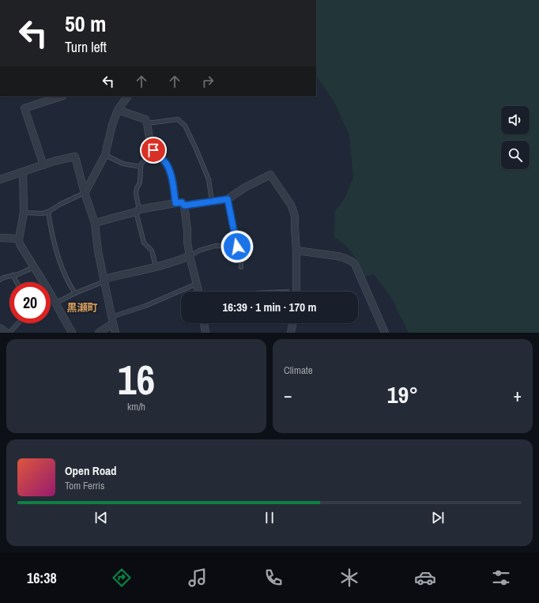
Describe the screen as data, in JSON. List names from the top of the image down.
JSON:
{
  "districts": ["黒瀬町"],
  "page": {
    "turn": ["50 m", "Turn left"],
    "limit": "20",
    "trip": "16:39 · 1 min · 170 m",
    "tile": [
      ["16", "km/h"],
      "Climate"
    ],
    "heat": ["−", "19°", "+"],
    "song": ["Open Road", "Tom Ferris"],
    "tabs": "16:38"
  }
}
